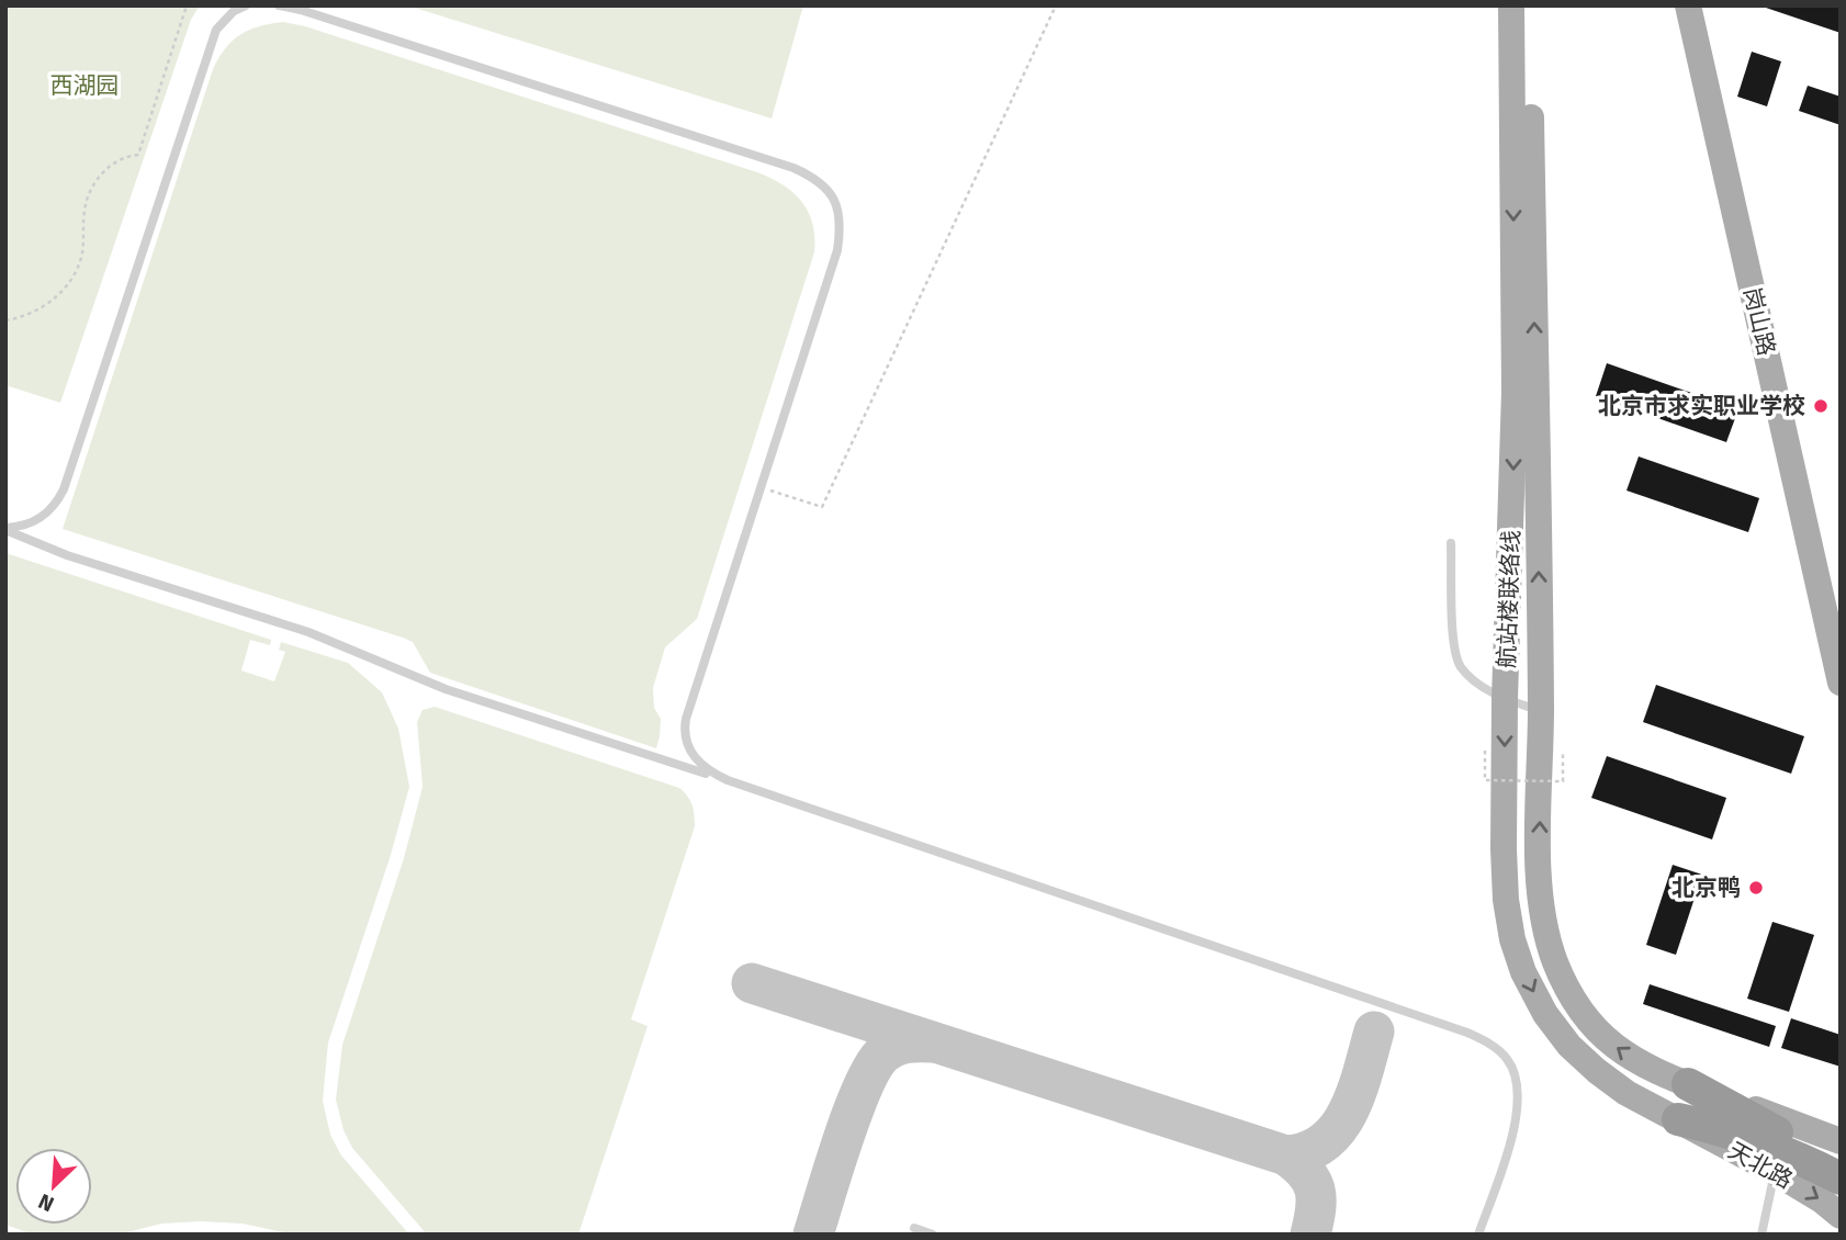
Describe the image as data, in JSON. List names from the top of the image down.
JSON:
{
  "streets": {
    "main road": ["岗山路", "航站楼联络线", "天北路"]
  },
  "crossings": [
    ["航站楼联络线", "天北路"]
  ],
  "one_way": ["天北路"],
  "parks": ["西湖园"],
  "places": ["北京市求实职业学校", "北京鸭"],
  "north": "bottom left"
}
